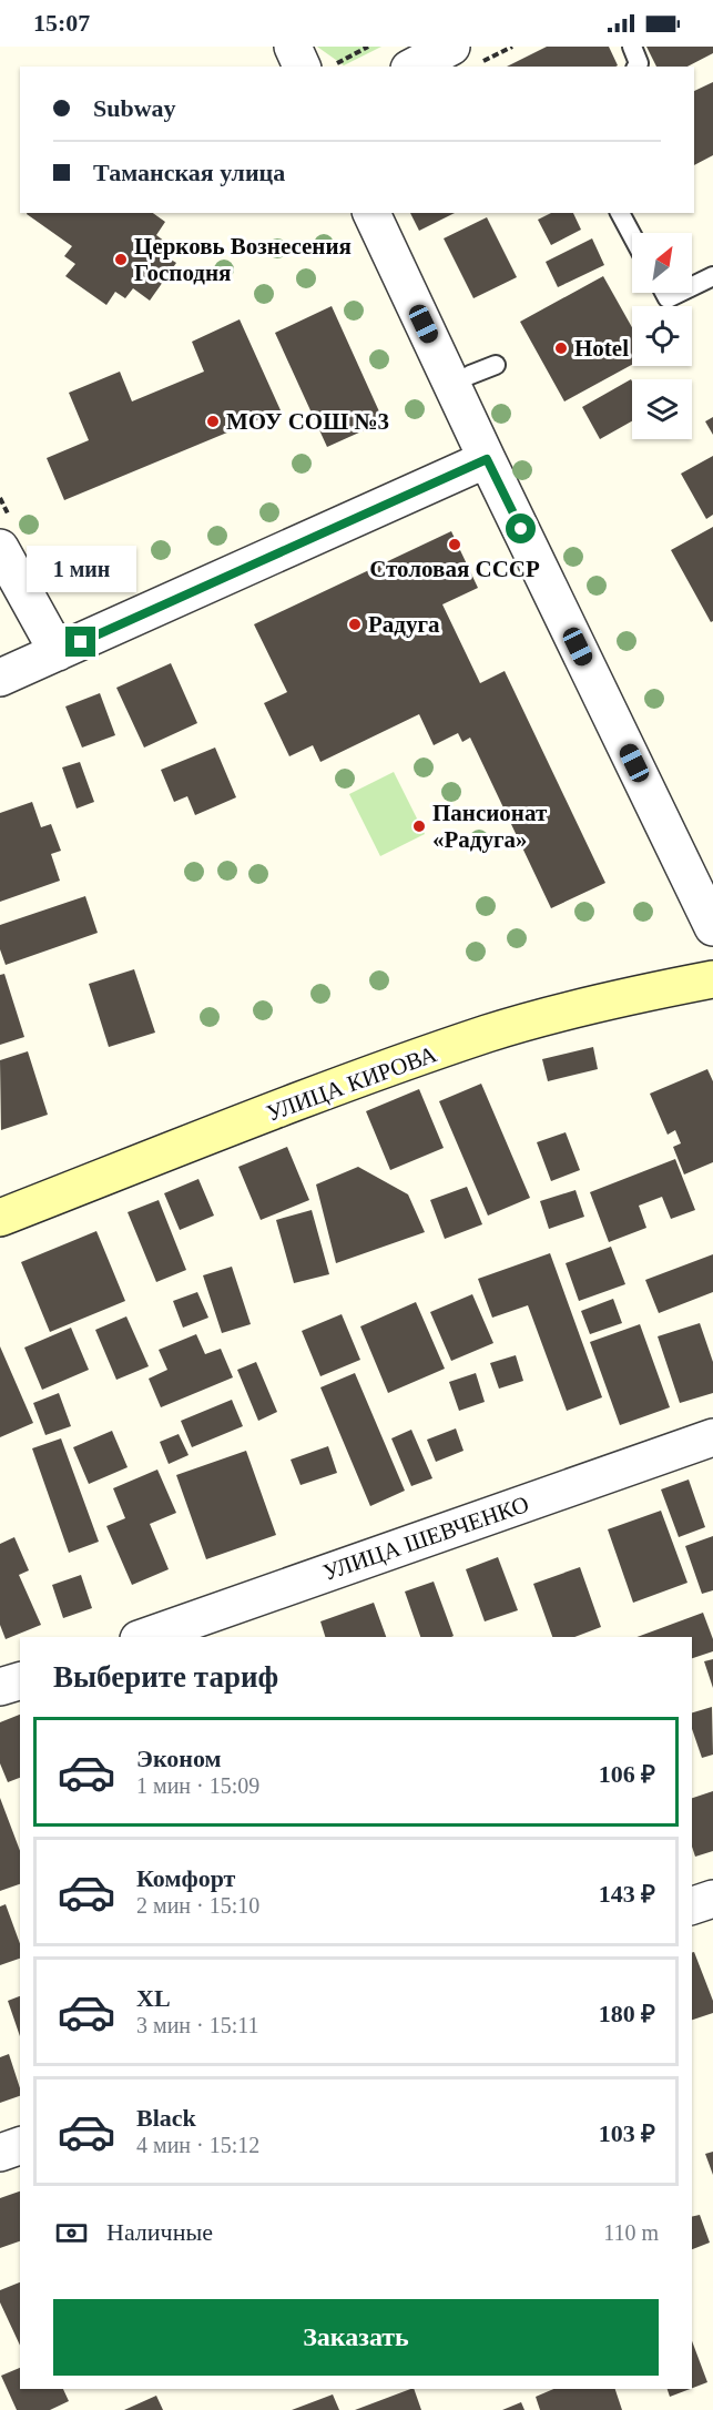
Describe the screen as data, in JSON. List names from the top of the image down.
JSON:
{
  "streets": {
    "main road": ["УЛИЦА КИРОВА"],
    "street": ["УЛИЦА ШЕВЧЕНКО"]
  },
  "places": [
    "Церковь Вознесения Господня",
    "Hotel",
    "МОУ СОШ №3",
    "Столовая СССР",
    "Радуга",
    "Пансионат «Радуга»"
  ],
  "north": "top right",
  "page": {
    "status": "15:07",
    "banner": ["Subway", "Таманская улица"],
    "bubble": "1 мин",
    "heading": "Выберите тариф",
    "list": [
      {
        "name": "Эконом",
        "note": "1 мин · 15:09",
        "value": "106 ₽"
      },
      {
        "name": "Комфорт",
        "note": "2 мин · 15:10",
        "value": "143 ₽"
      },
      {
        "name": "XL",
        "note": "3 мин · 15:11",
        "value": "180 ₽"
      },
      {
        "name": "Black",
        "note": "4 мин · 15:12",
        "value": "103 ₽"
      }
    ],
    "pay": ["Наличные", "110 m"],
    "buttons": "Заказать"
  }
}
